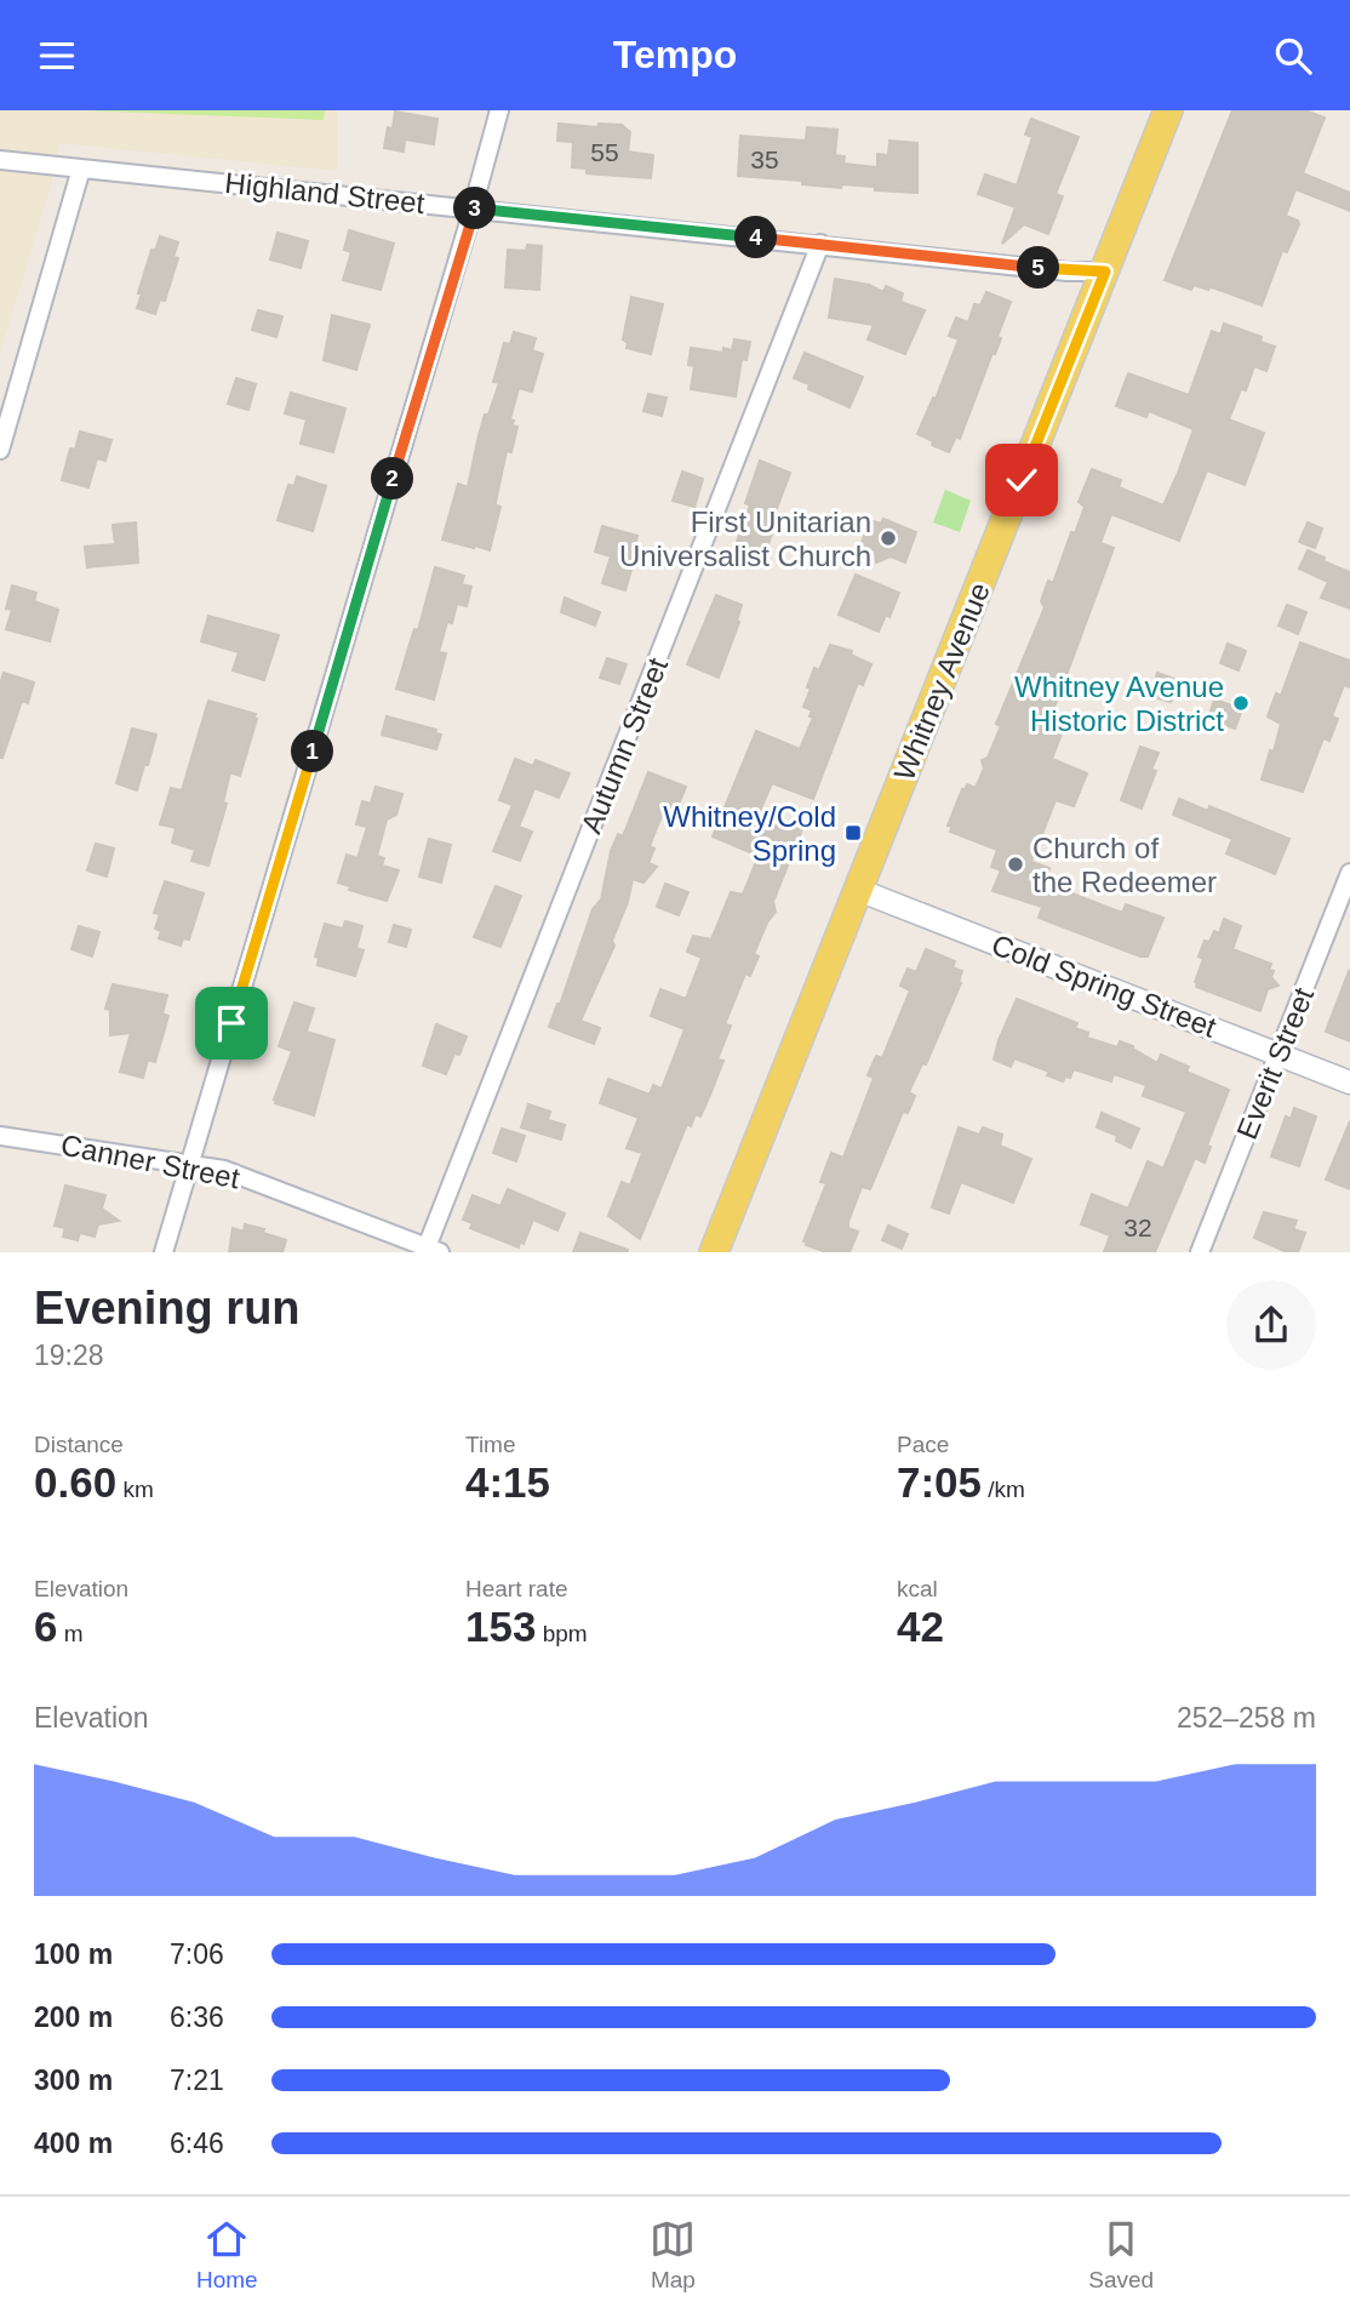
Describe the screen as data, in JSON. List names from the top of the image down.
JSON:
{
  "streets": {
    "main road": ["Whitney Avenue"],
    "street": [
      "Highland Street",
      "Autumn Street",
      "Cold Spring Street",
      "Everit Street",
      "Canner Street"
    ]
  },
  "crossings": [
    ["Highland Street", "Whitney Avenue"],
    ["Highland Street", "Autumn Street"],
    ["Whitney Avenue", "Cold Spring Street"],
    ["Autumn Street", "Canner Street"],
    ["Cold Spring Street", "Everit Street"]
  ],
  "places": {
    "other": ["First Unitarian Universalist Church", "Whitney Avenue Historic District", "Church of the Redeemer"],
    "transit": ["Whitney/Cold Spring"]
  },
  "house_numbers": ["55", "35", "32"],
  "page": {
    "header": "Tempo",
    "pins": [
      "3",
      "4",
      "5",
      "2",
      "1"
    ],
    "heading": ["Evening run", "19:28"],
    "stats": [
      ["Distance", "0.60 km"],
      ["Time", "4:15"],
      ["Pace", "7:05 /km"],
      ["Elevation", "6 m"],
      ["Heart rate", "153 bpm"],
      ["kcal", "42"]
    ],
    "chart": ["Elevation", "252–258 m"],
    "list": [
      {
        "name": "100 m",
        "note": "7:06"
      },
      {
        "name": "200 m",
        "note": "6:36"
      },
      {
        "name": "300 m",
        "note": "7:21"
      },
      {
        "name": "400 m",
        "note": "6:46"
      }
    ],
    "tabs": ["Home", "Map", "Saved"]
  }
}
